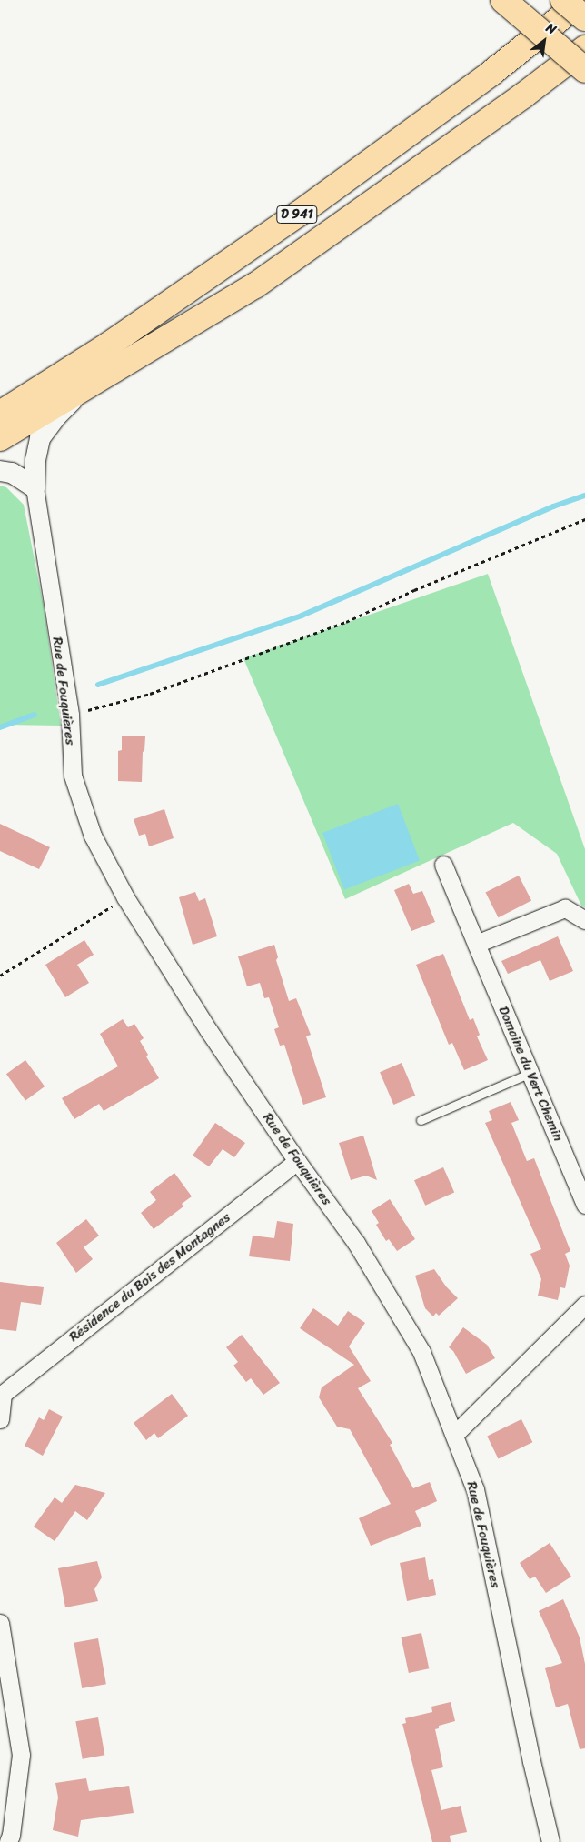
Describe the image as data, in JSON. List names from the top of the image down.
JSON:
{
  "streets": {
    "main road": ["D 941"],
    "street": ["Rue de Fouquières", "Domaine du Vert Chemin", "Résidence du Bois des Montagnes"]
  },
  "crossings": [
    ["Rue de Fouquières", "Résidence du Bois des Montagnes"]
  ],
  "north": "top right"
}
